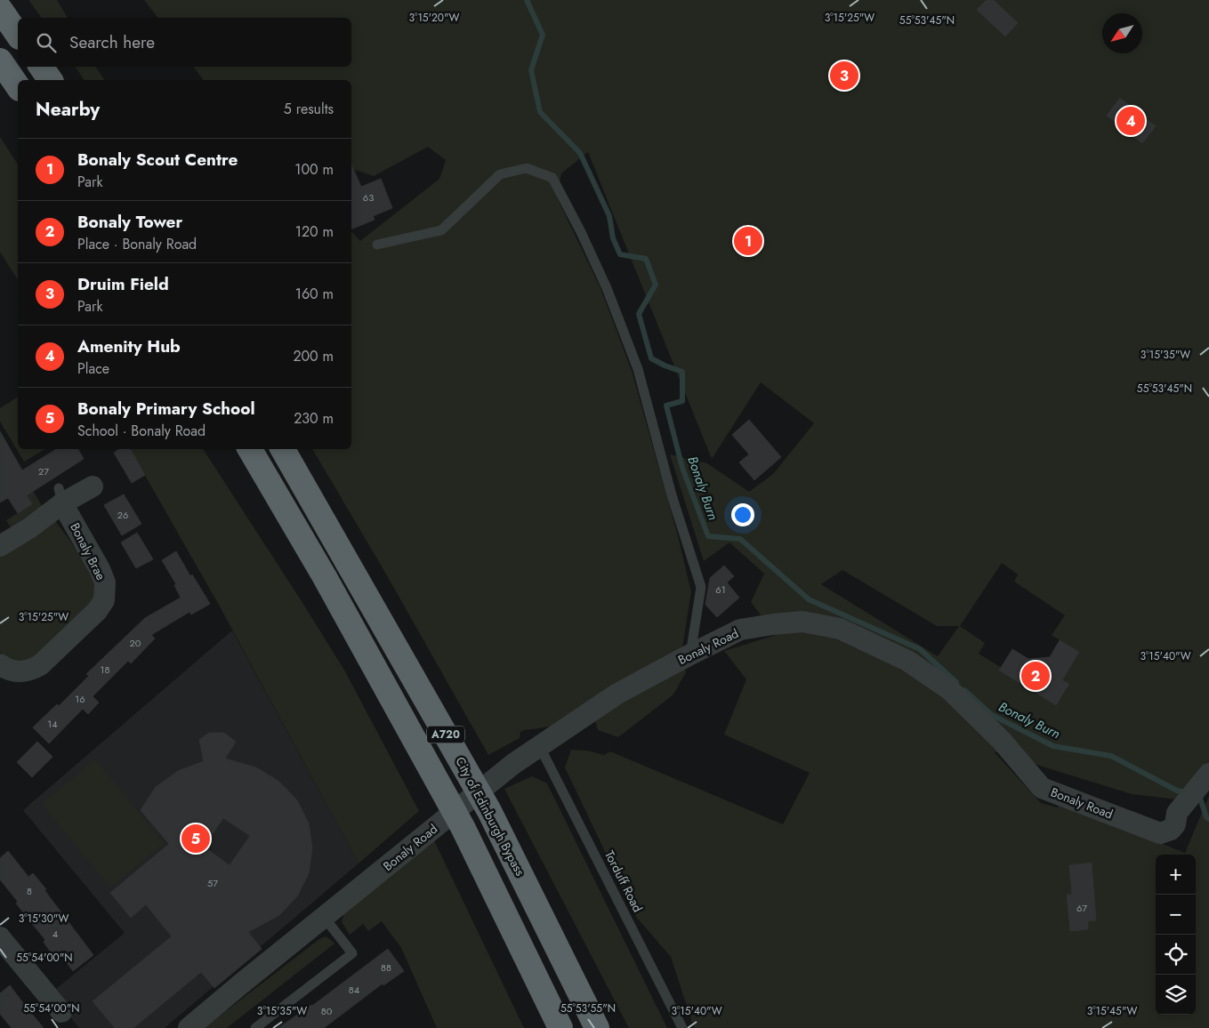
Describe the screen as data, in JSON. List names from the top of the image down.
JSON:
{
  "streets": {
    "highway": ["A720", "City of Edinburgh Bypass"],
    "street": ["Bonaly Brae", "Bonaly Road"],
    "lane": ["Torduff Road"]
  },
  "crossings": [
    ["Bonaly Road", "Torduff Road"]
  ],
  "water": ["Bonaly Burn"],
  "house_numbers": [
    "63",
    "27",
    "26",
    "61",
    "20",
    "18",
    "16",
    "14",
    "57",
    "8",
    "67",
    "4",
    "88",
    "84",
    "80"
  ],
  "north": "bottom left",
  "page": {
    "search": "Search here",
    "pins": [
      "3",
      "4",
      "1",
      "2",
      "5"
    ],
    "heading": ["Nearby", "5 results"],
    "list": [
      {
        "mark": "1",
        "name": "Bonaly Scout Centre",
        "note": "Park",
        "value": "100 m"
      },
      {
        "mark": "2",
        "name": "Bonaly Tower",
        "note": "Place · Bonaly Road",
        "value": "120 m"
      },
      {
        "mark": "3",
        "name": "Druim Field",
        "note": "Park",
        "value": "160 m"
      },
      {
        "mark": "4",
        "name": "Amenity Hub",
        "note": "Place",
        "value": "200 m"
      },
      {
        "mark": "5",
        "name": "Bonaly Primary School",
        "note": "School · Bonaly Road",
        "value": "230 m"
      }
    ],
    "map_buttons": ["+", "−"]
  },
  "coordinates": [
    "3°15'20\"W",
    "3°15'25\"W",
    "55°53'45\"N",
    "3°15'35\"W",
    "3°15'40\"W",
    "3°15'30\"W",
    "55°54'00\"N",
    "55°53'55\"N",
    "3°15'45\"W"
  ]
}
